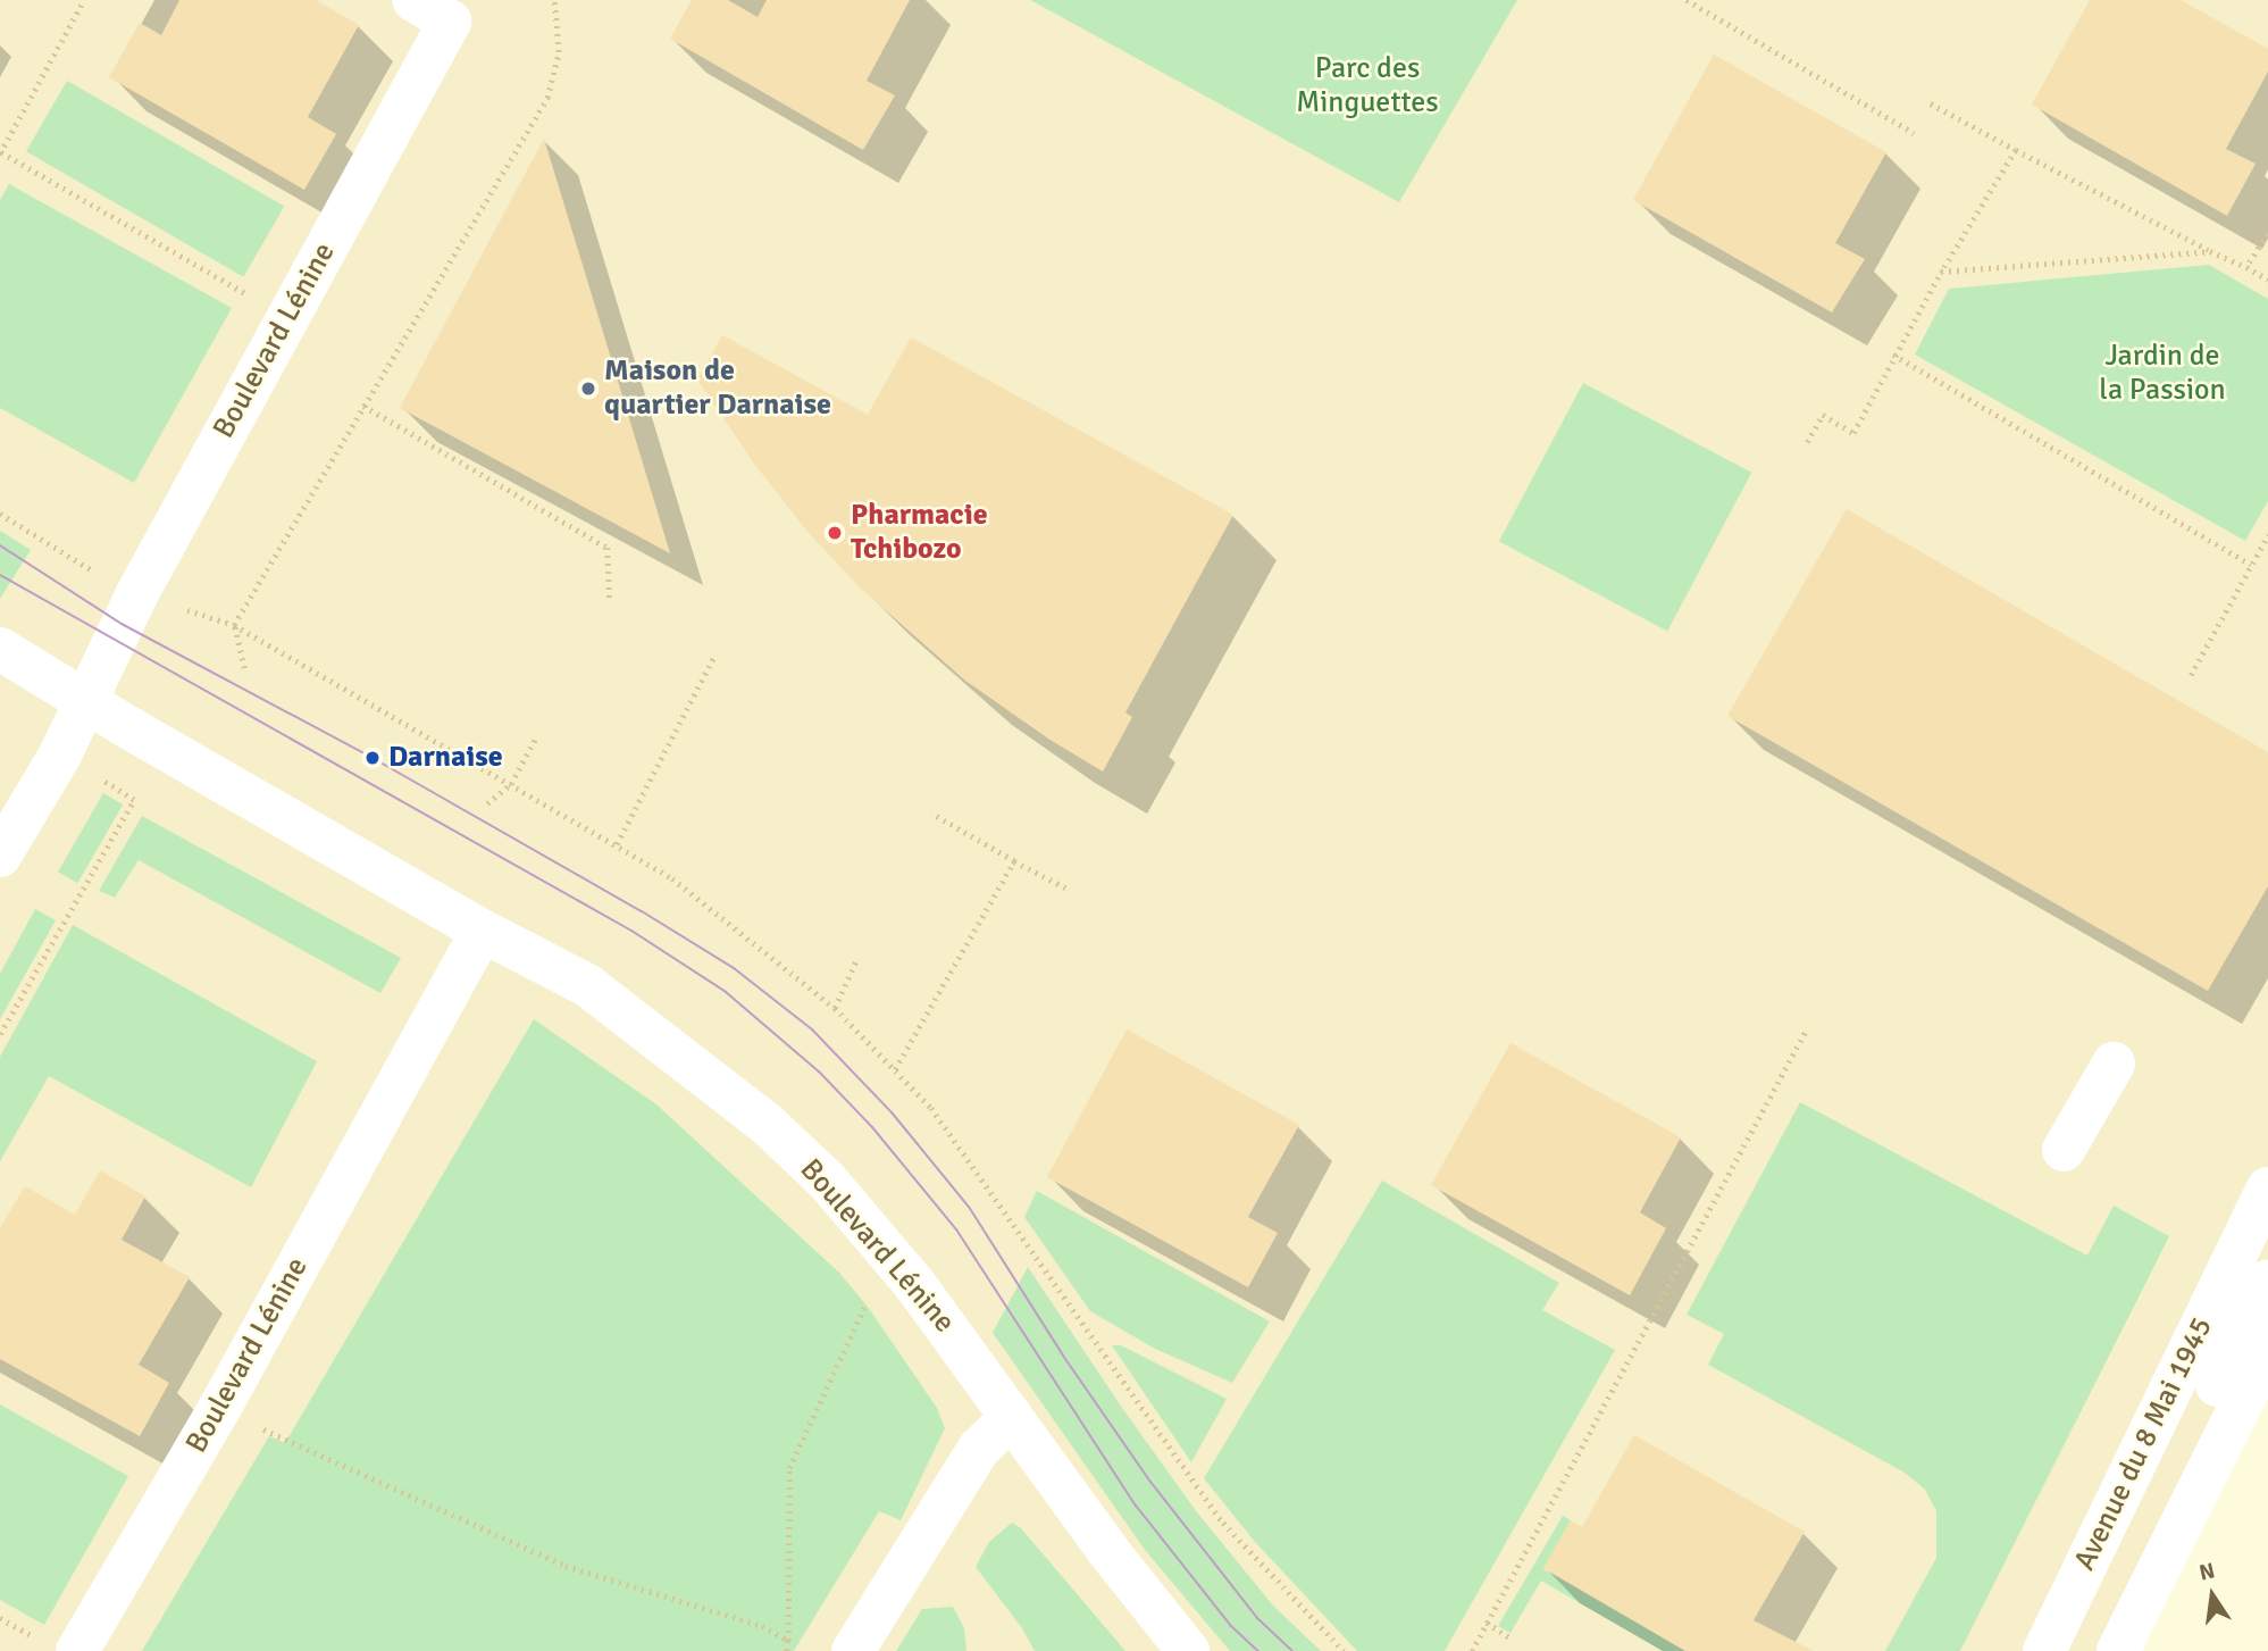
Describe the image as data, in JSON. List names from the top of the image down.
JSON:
{
  "streets": {
    "street": ["Boulevard Lénine", "Avenue du 8 Mai 1945"]
  },
  "parks": ["Parc des Minguettes", "Jardin de la Passion"],
  "places": ["Maison de quartier Darnaise", "Pharmacie Tchibozo", "Darnaise"],
  "north": "top"
}
